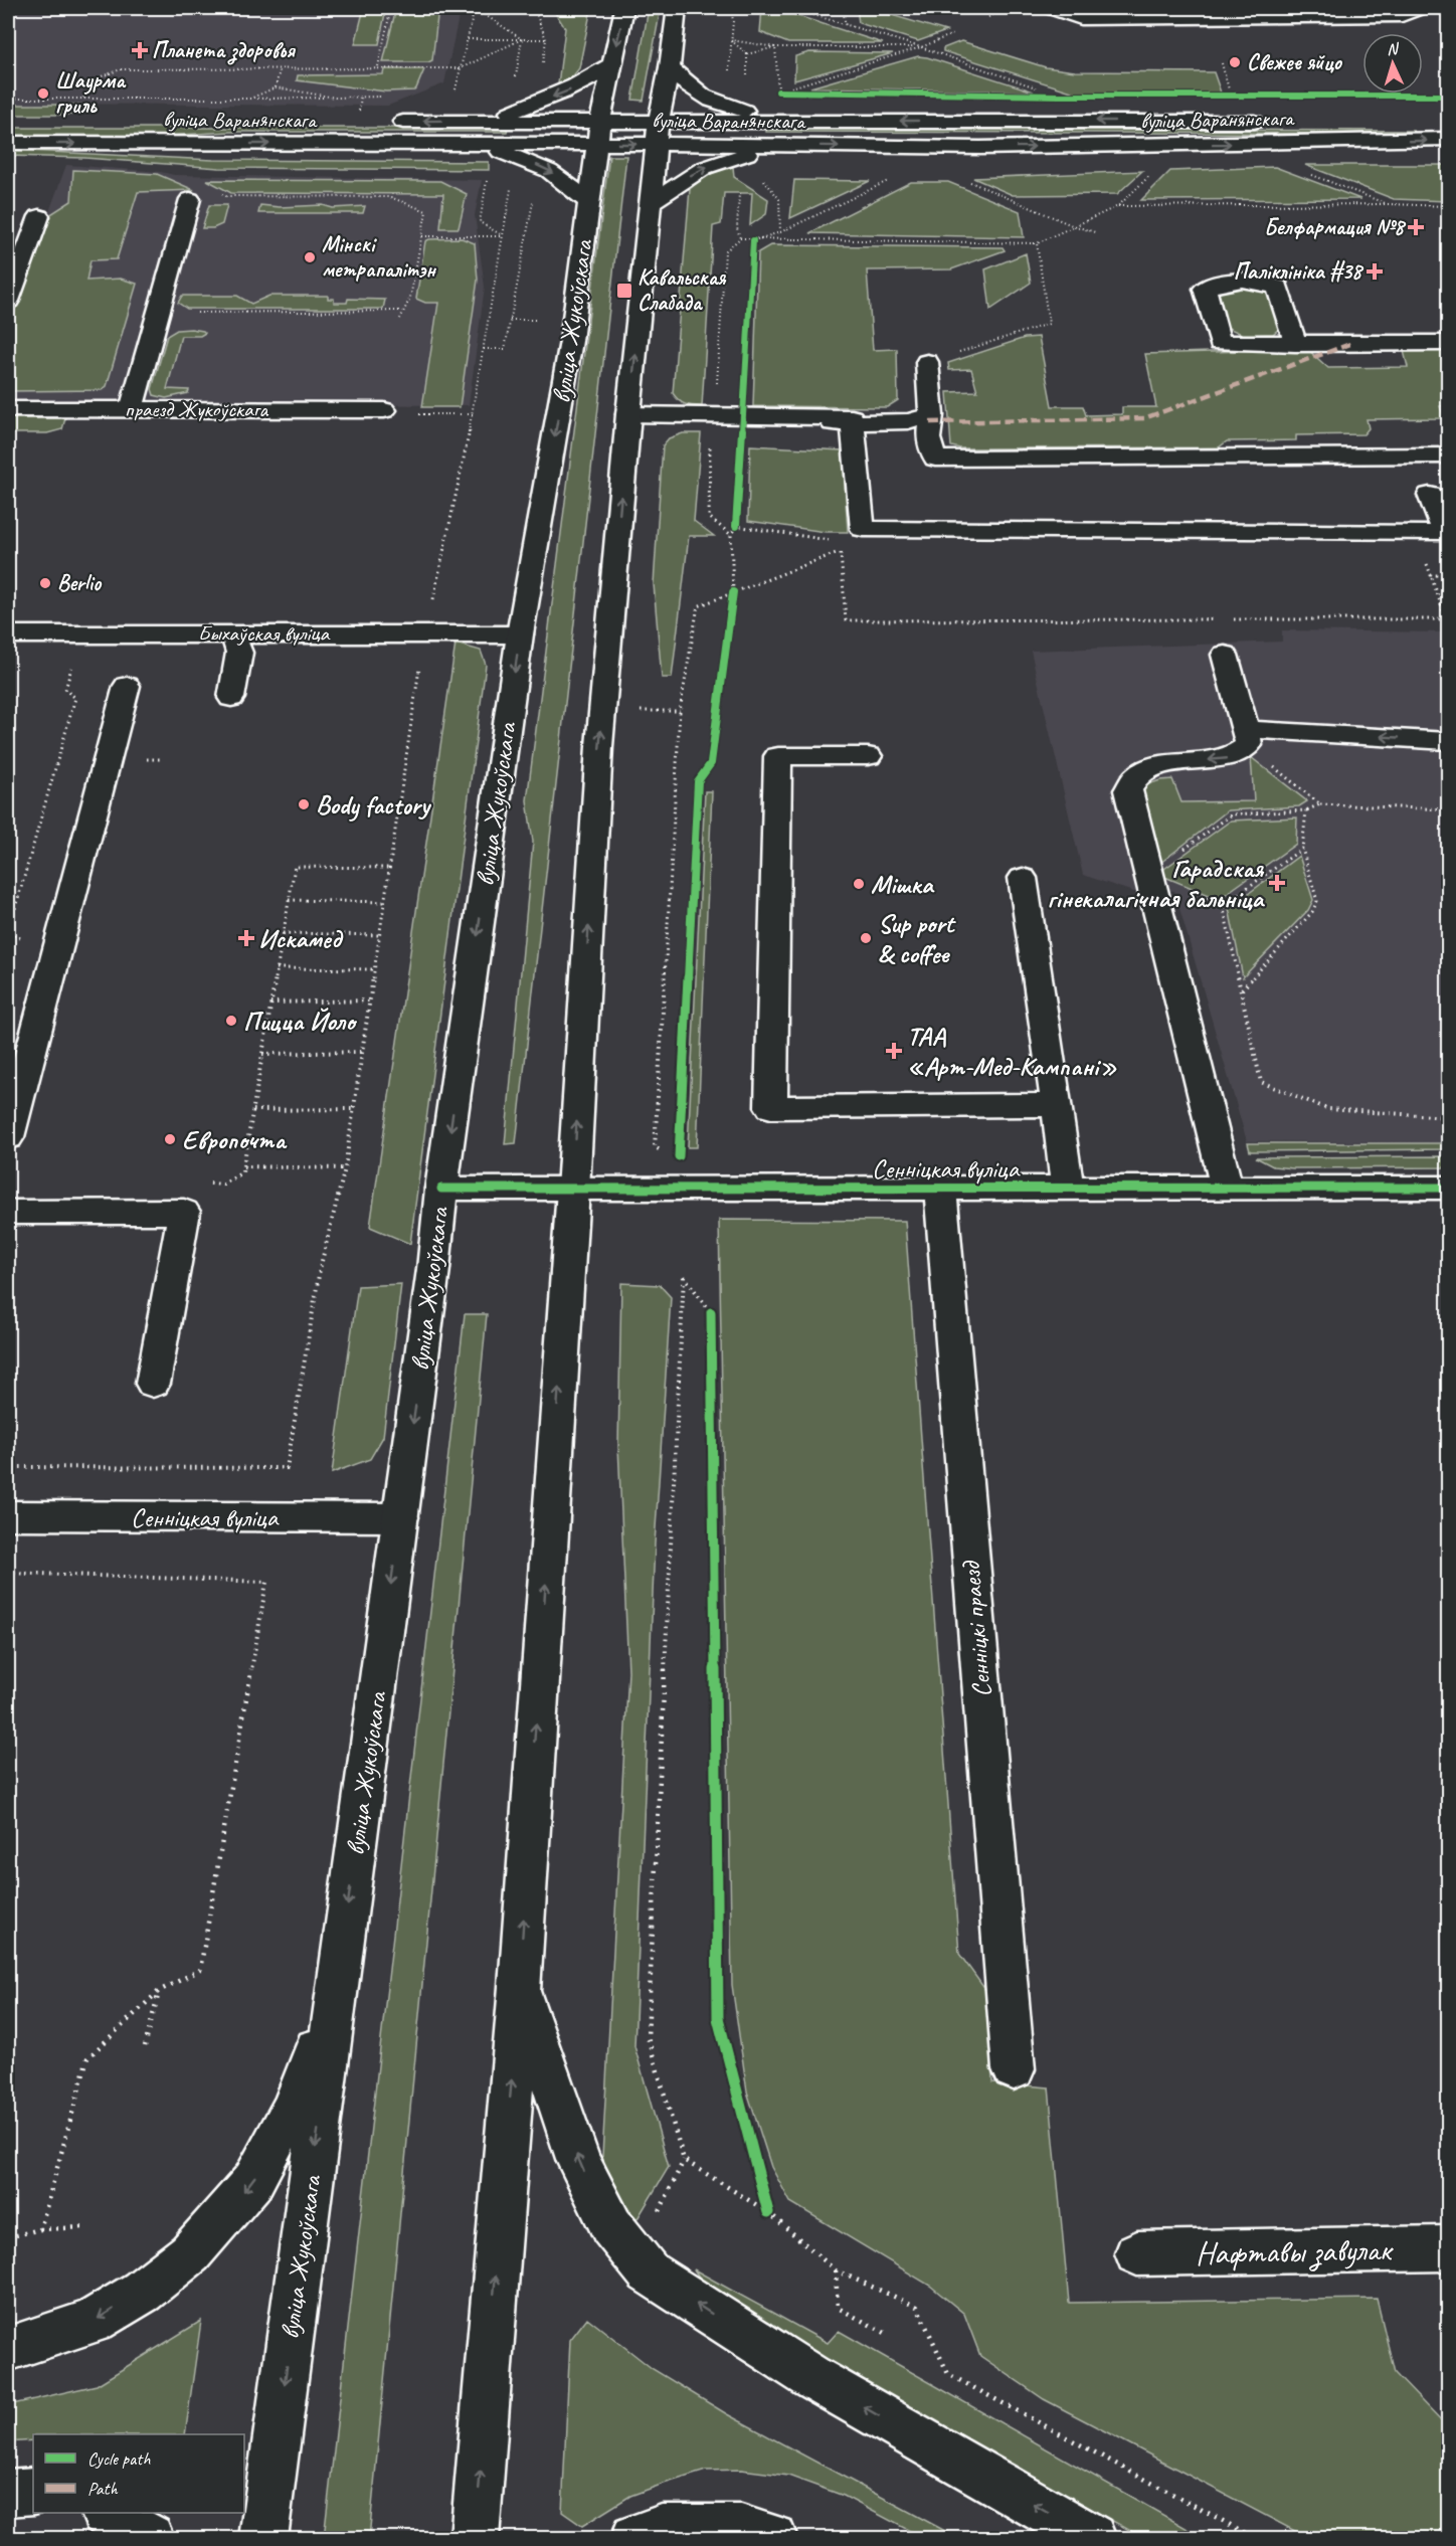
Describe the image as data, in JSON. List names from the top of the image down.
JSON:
{
  "streets": {
    "main road": [
      "вуліца Варанянскага",
      "вуліца Жукоўскага",
      "праезд Жукоўскага",
      "Быхаўская вуліца",
      "Сенніцкая вуліца",
      "Сенніцкі праезд",
      "Нафтавы завулак"
    ]
  },
  "crossings": [
    ["вуліца Варанянскага", "вуліца Жукоўскага"],
    ["вуліца Жукоўскага", "Быхаўская вуліца"],
    ["вуліца Жукоўскага", "Сенніцкая вуліца"],
    ["Сенніцкая вуліца", "Сенніцкі праезд"]
  ],
  "places": {
    "health": [
      "Планета здоровья",
      "Белфармация №8",
      "Паліклініка #38",
      "Гарадская гінекалагічная бальніца",
      "Искамед",
      "ТАА «Арт-Мед-Кампані»"
    ],
    "other": [
      "Свежее яйцо",
      "Шаурма гриль",
      "Мінскі метрапалітэн",
      "Berlio",
      "Body factory",
      "Мішка",
      "Sup port & coffee",
      "Пицца Йоло",
      "Европочта"
    ],
    "transit": ["Кавальская Слабада"]
  },
  "legend": ["Cycle path", "Path"],
  "north": "top"
}
